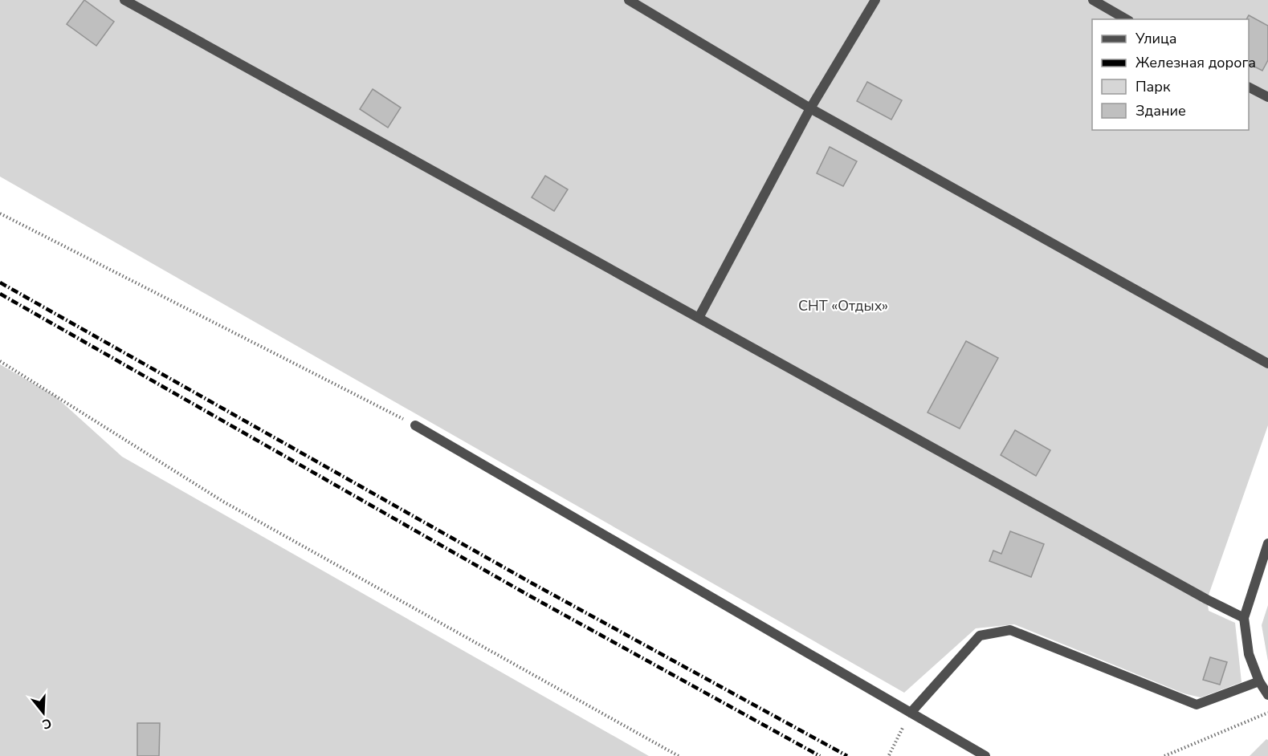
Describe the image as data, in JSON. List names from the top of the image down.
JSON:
{
  "parks": ["СНТ «Отдых»"],
  "legend": [
    "Улица",
    "Железная дорога",
    "Парк",
    "Здание"
  ],
  "north": "bottom"
}
